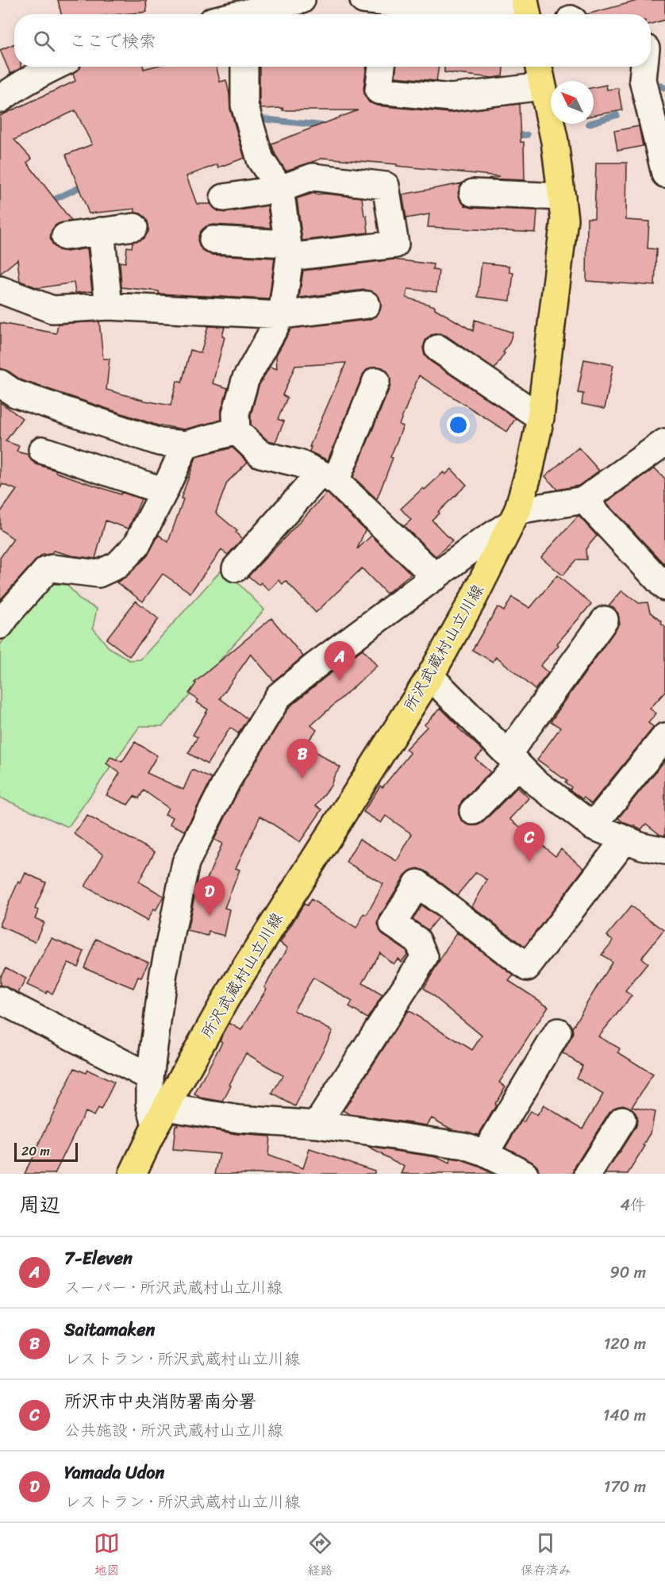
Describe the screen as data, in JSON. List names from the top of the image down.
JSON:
{
  "streets": {
    "main road": ["所沢武蔵村山立川線"]
  },
  "scale_bar": "20 m",
  "north": "top left",
  "page": {
    "search": "ここで検索",
    "pins": [
      "A",
      "B",
      "C",
      "D"
    ],
    "scale": "20 m",
    "heading": ["周辺", "4件"],
    "list": [
      {
        "mark": "A",
        "name": "7-Eleven",
        "note": "スーパー · 所沢武蔵村山立川線",
        "value": "90 m"
      },
      {
        "mark": "B",
        "name": "Saitamaken",
        "note": "レストラン · 所沢武蔵村山立川線",
        "value": "120 m"
      },
      {
        "mark": "C",
        "name": "所沢市中央消防署南分署",
        "note": "公共施設 · 所沢武蔵村山立川線",
        "value": "140 m"
      },
      {
        "mark": "D",
        "name": "Yamada Udon",
        "note": "レストラン · 所沢武蔵村山立川線",
        "value": "170 m"
      }
    ],
    "nav": ["地図", "経路", "保存済み"]
  }
}
